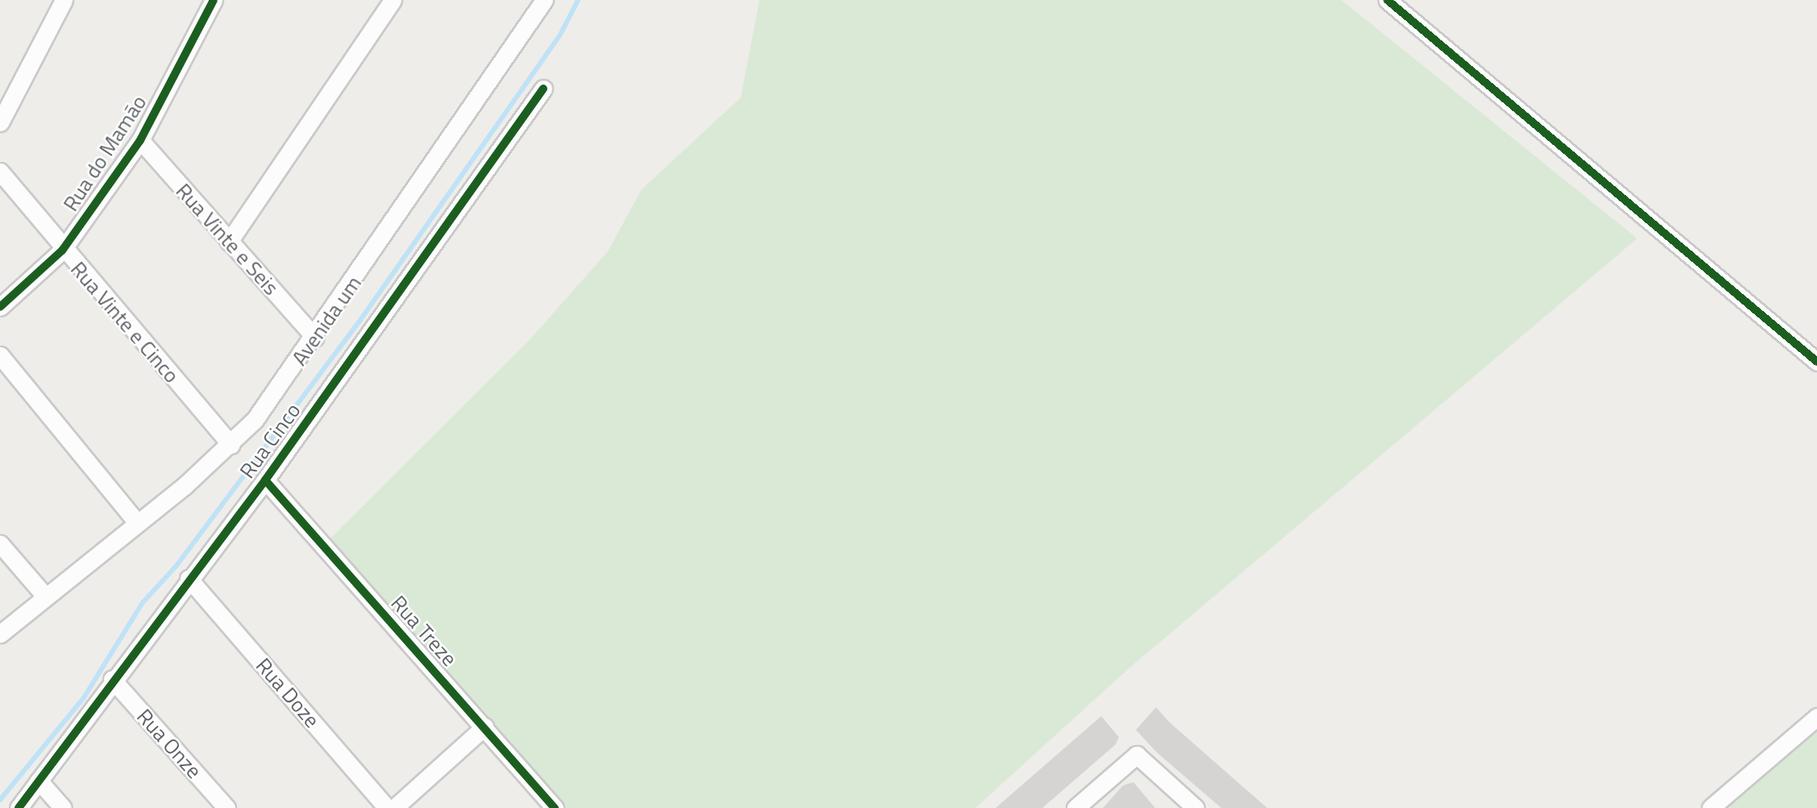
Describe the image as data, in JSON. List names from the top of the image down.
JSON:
{
  "streets": {
    "street": [
      "Rua do Mamão",
      "Rua Vinte e Seis",
      "Avenida um",
      "Rua Vinte e Cinco",
      "Rua Cinco",
      "Rua Treze",
      "Rua Doze",
      "Rua Onze"
    ]
  },
  "crossings": [
    ["Rua do Mamão", "Rua Vinte e Seis"],
    ["Rua do Mamão", "Rua Vinte e Cinco"],
    ["Rua Vinte e Seis", "Avenida um"],
    ["Avenida um", "Rua Vinte e Cinco"],
    ["Rua Cinco", "Rua Treze"],
    ["Rua Cinco", "Rua Doze"],
    ["Rua Cinco", "Rua Onze"]
  ]
}
